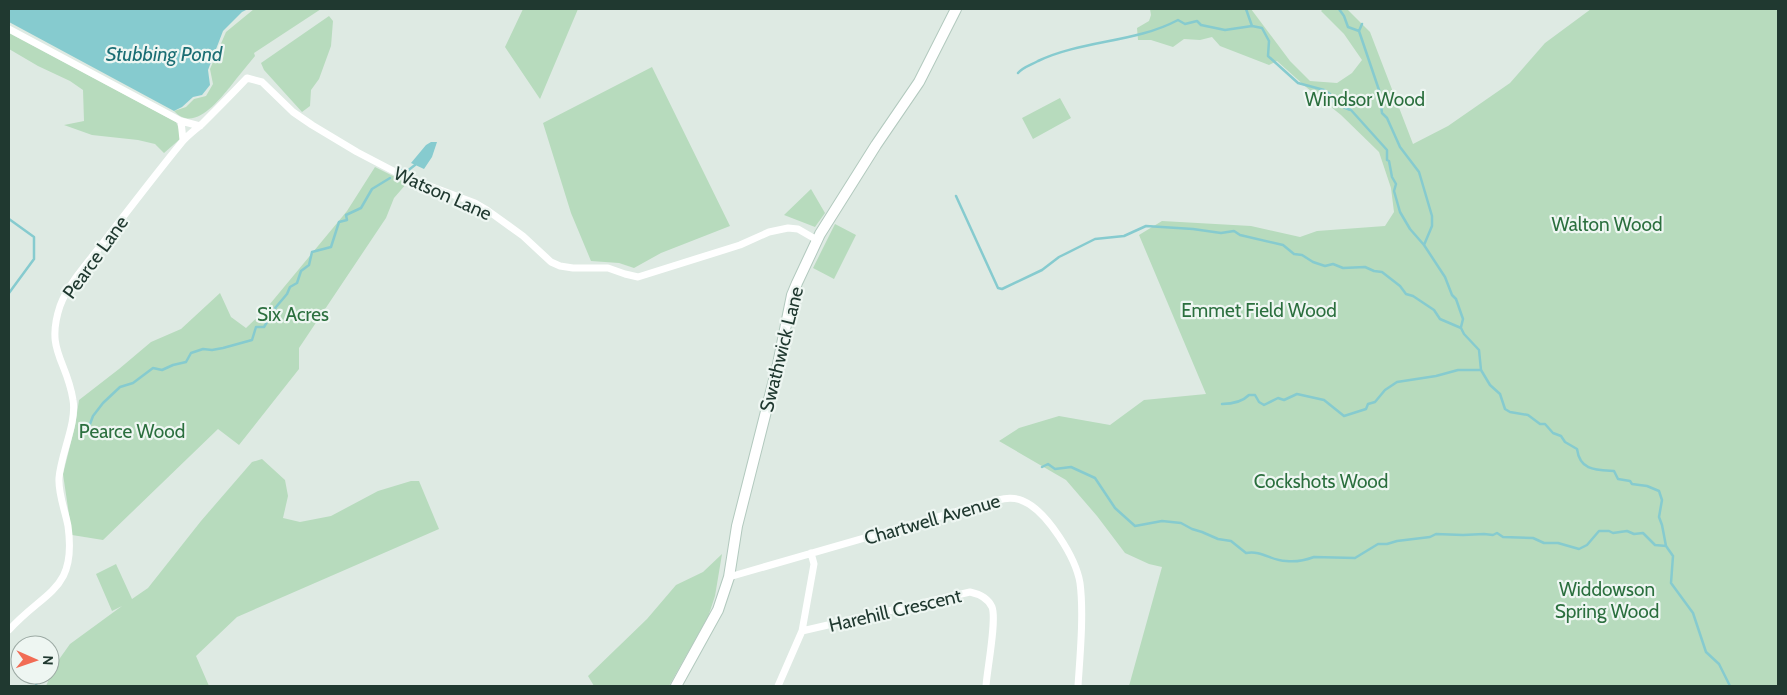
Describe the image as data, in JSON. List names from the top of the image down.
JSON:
{
  "streets": {
    "street": [
      "Watson Lane",
      "Pearce Lane",
      "Swathwick Lane",
      "Chartwell Avenue",
      "Harehill Crescent"
    ]
  },
  "crossings": [
    ["Watson Lane", "Pearce Lane"],
    ["Watson Lane", "Swathwick Lane"],
    ["Swathwick Lane", "Chartwell Avenue"]
  ],
  "water": ["Stubbing Pond"],
  "parks": [
    "Windsor Wood",
    "Walton Wood",
    "Emmet Field Wood",
    "Six Acres",
    "Pearce Wood",
    "Cockshots Wood",
    "Widdowson Spring Wood"
  ],
  "north": "right"
}
